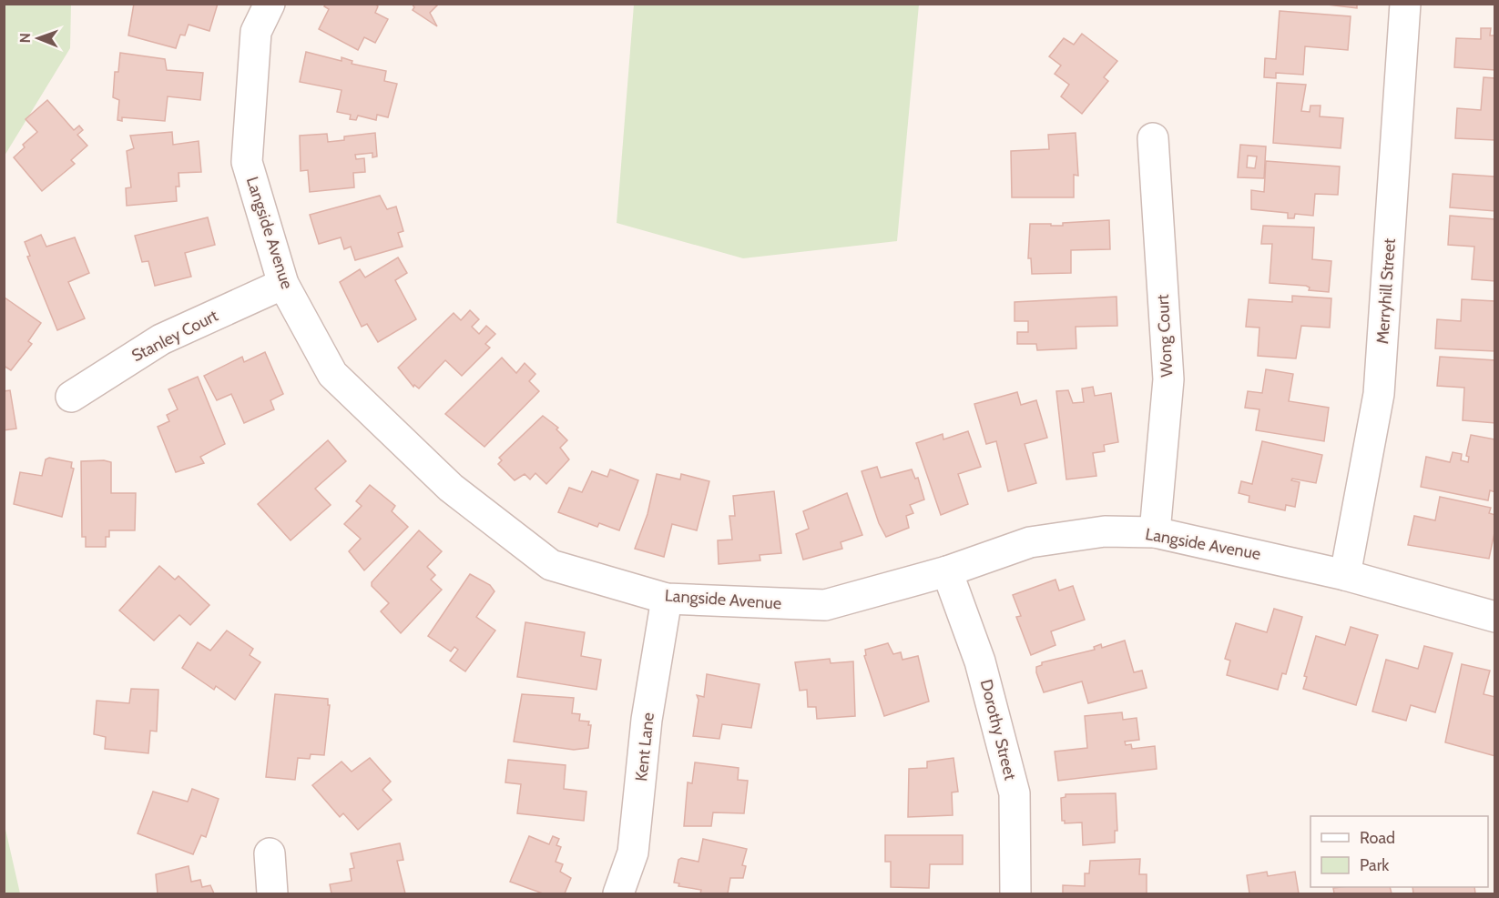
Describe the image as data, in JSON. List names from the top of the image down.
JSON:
{
  "streets": {
    "street": [
      "Langside Avenue",
      "Merryhill Street",
      "Stanley Court",
      "Wong Court",
      "Dorothy Street",
      "Kent Lane"
    ]
  },
  "crossings": [
    ["Langside Avenue", "Merryhill Street"],
    ["Langside Avenue", "Stanley Court"],
    ["Langside Avenue", "Wong Court"],
    ["Langside Avenue", "Dorothy Street"],
    ["Langside Avenue", "Kent Lane"]
  ],
  "legend": ["Road", "Park"],
  "north": "left"
}
